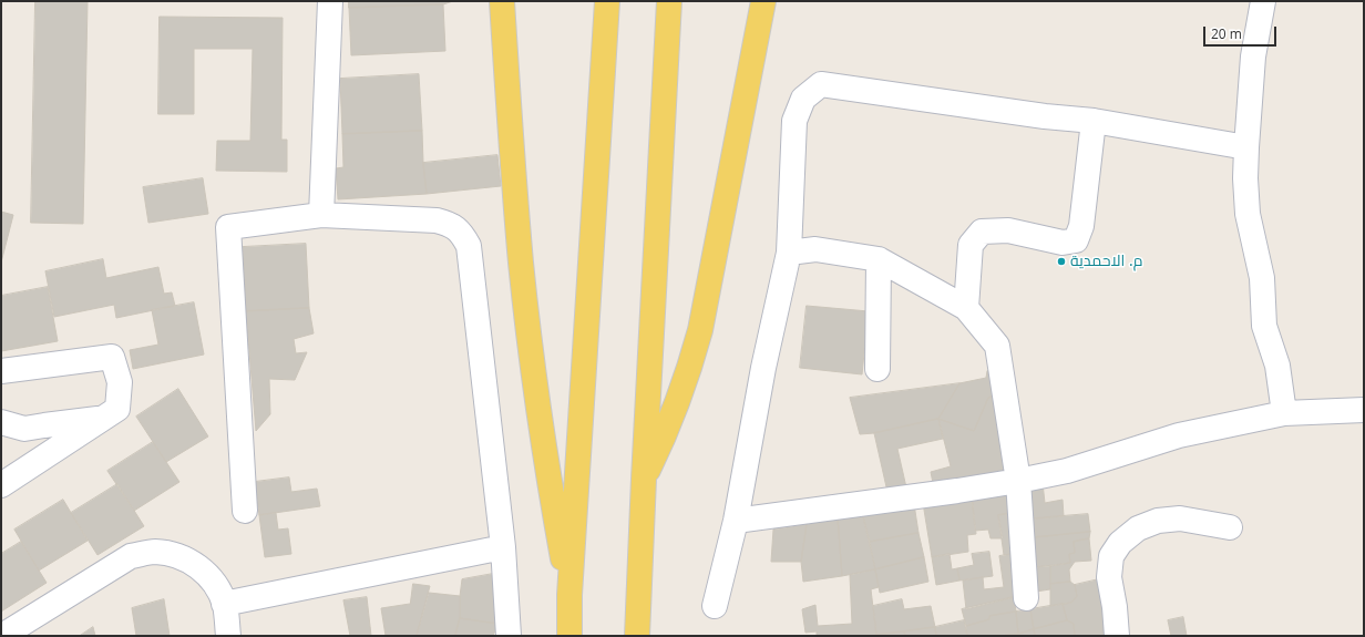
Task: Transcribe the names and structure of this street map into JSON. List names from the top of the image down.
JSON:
{
  "places": ["م. الاحمدية"],
  "scale_bar": "20 m"
}
